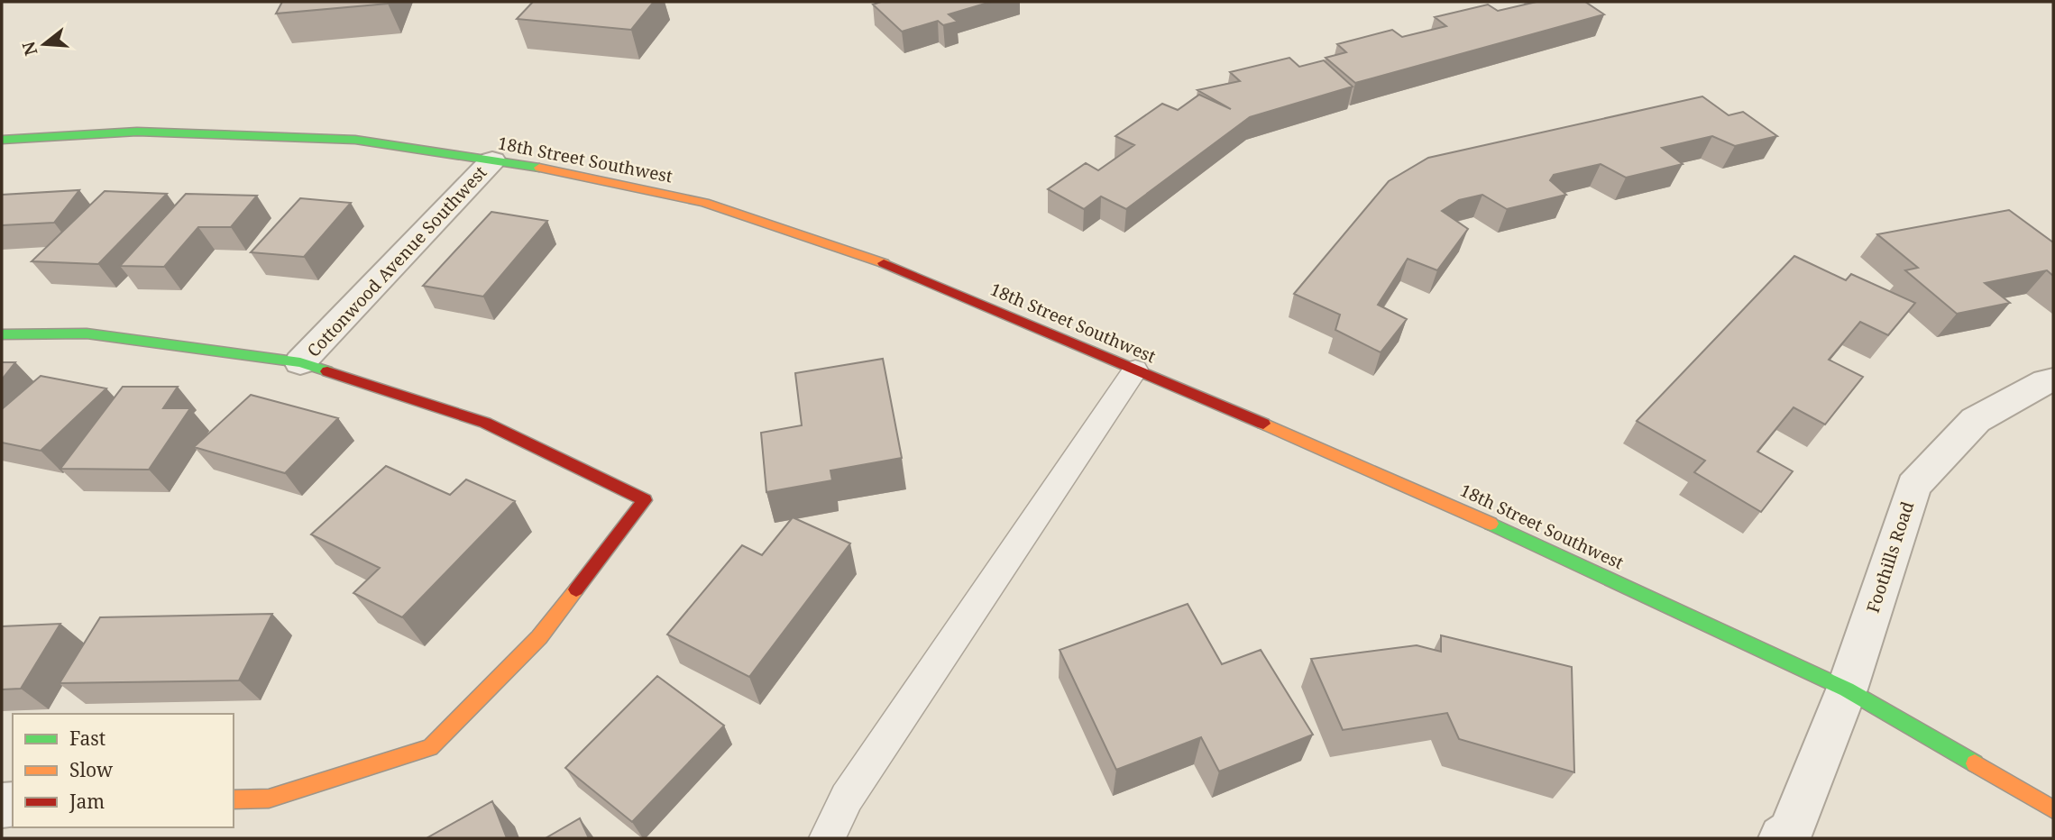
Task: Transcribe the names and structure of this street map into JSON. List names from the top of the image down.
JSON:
{
  "streets": {
    "street": ["18th Street Southwest", "Cottonwood Avenue Southwest", "Foothills Road"]
  },
  "crossings": [
    ["18th Street Southwest", "Cottonwood Avenue Southwest"],
    ["18th Street Southwest", "Foothills Road"]
  ],
  "legend": ["Fast", "Slow", "Jam"],
  "north": "left"
}
